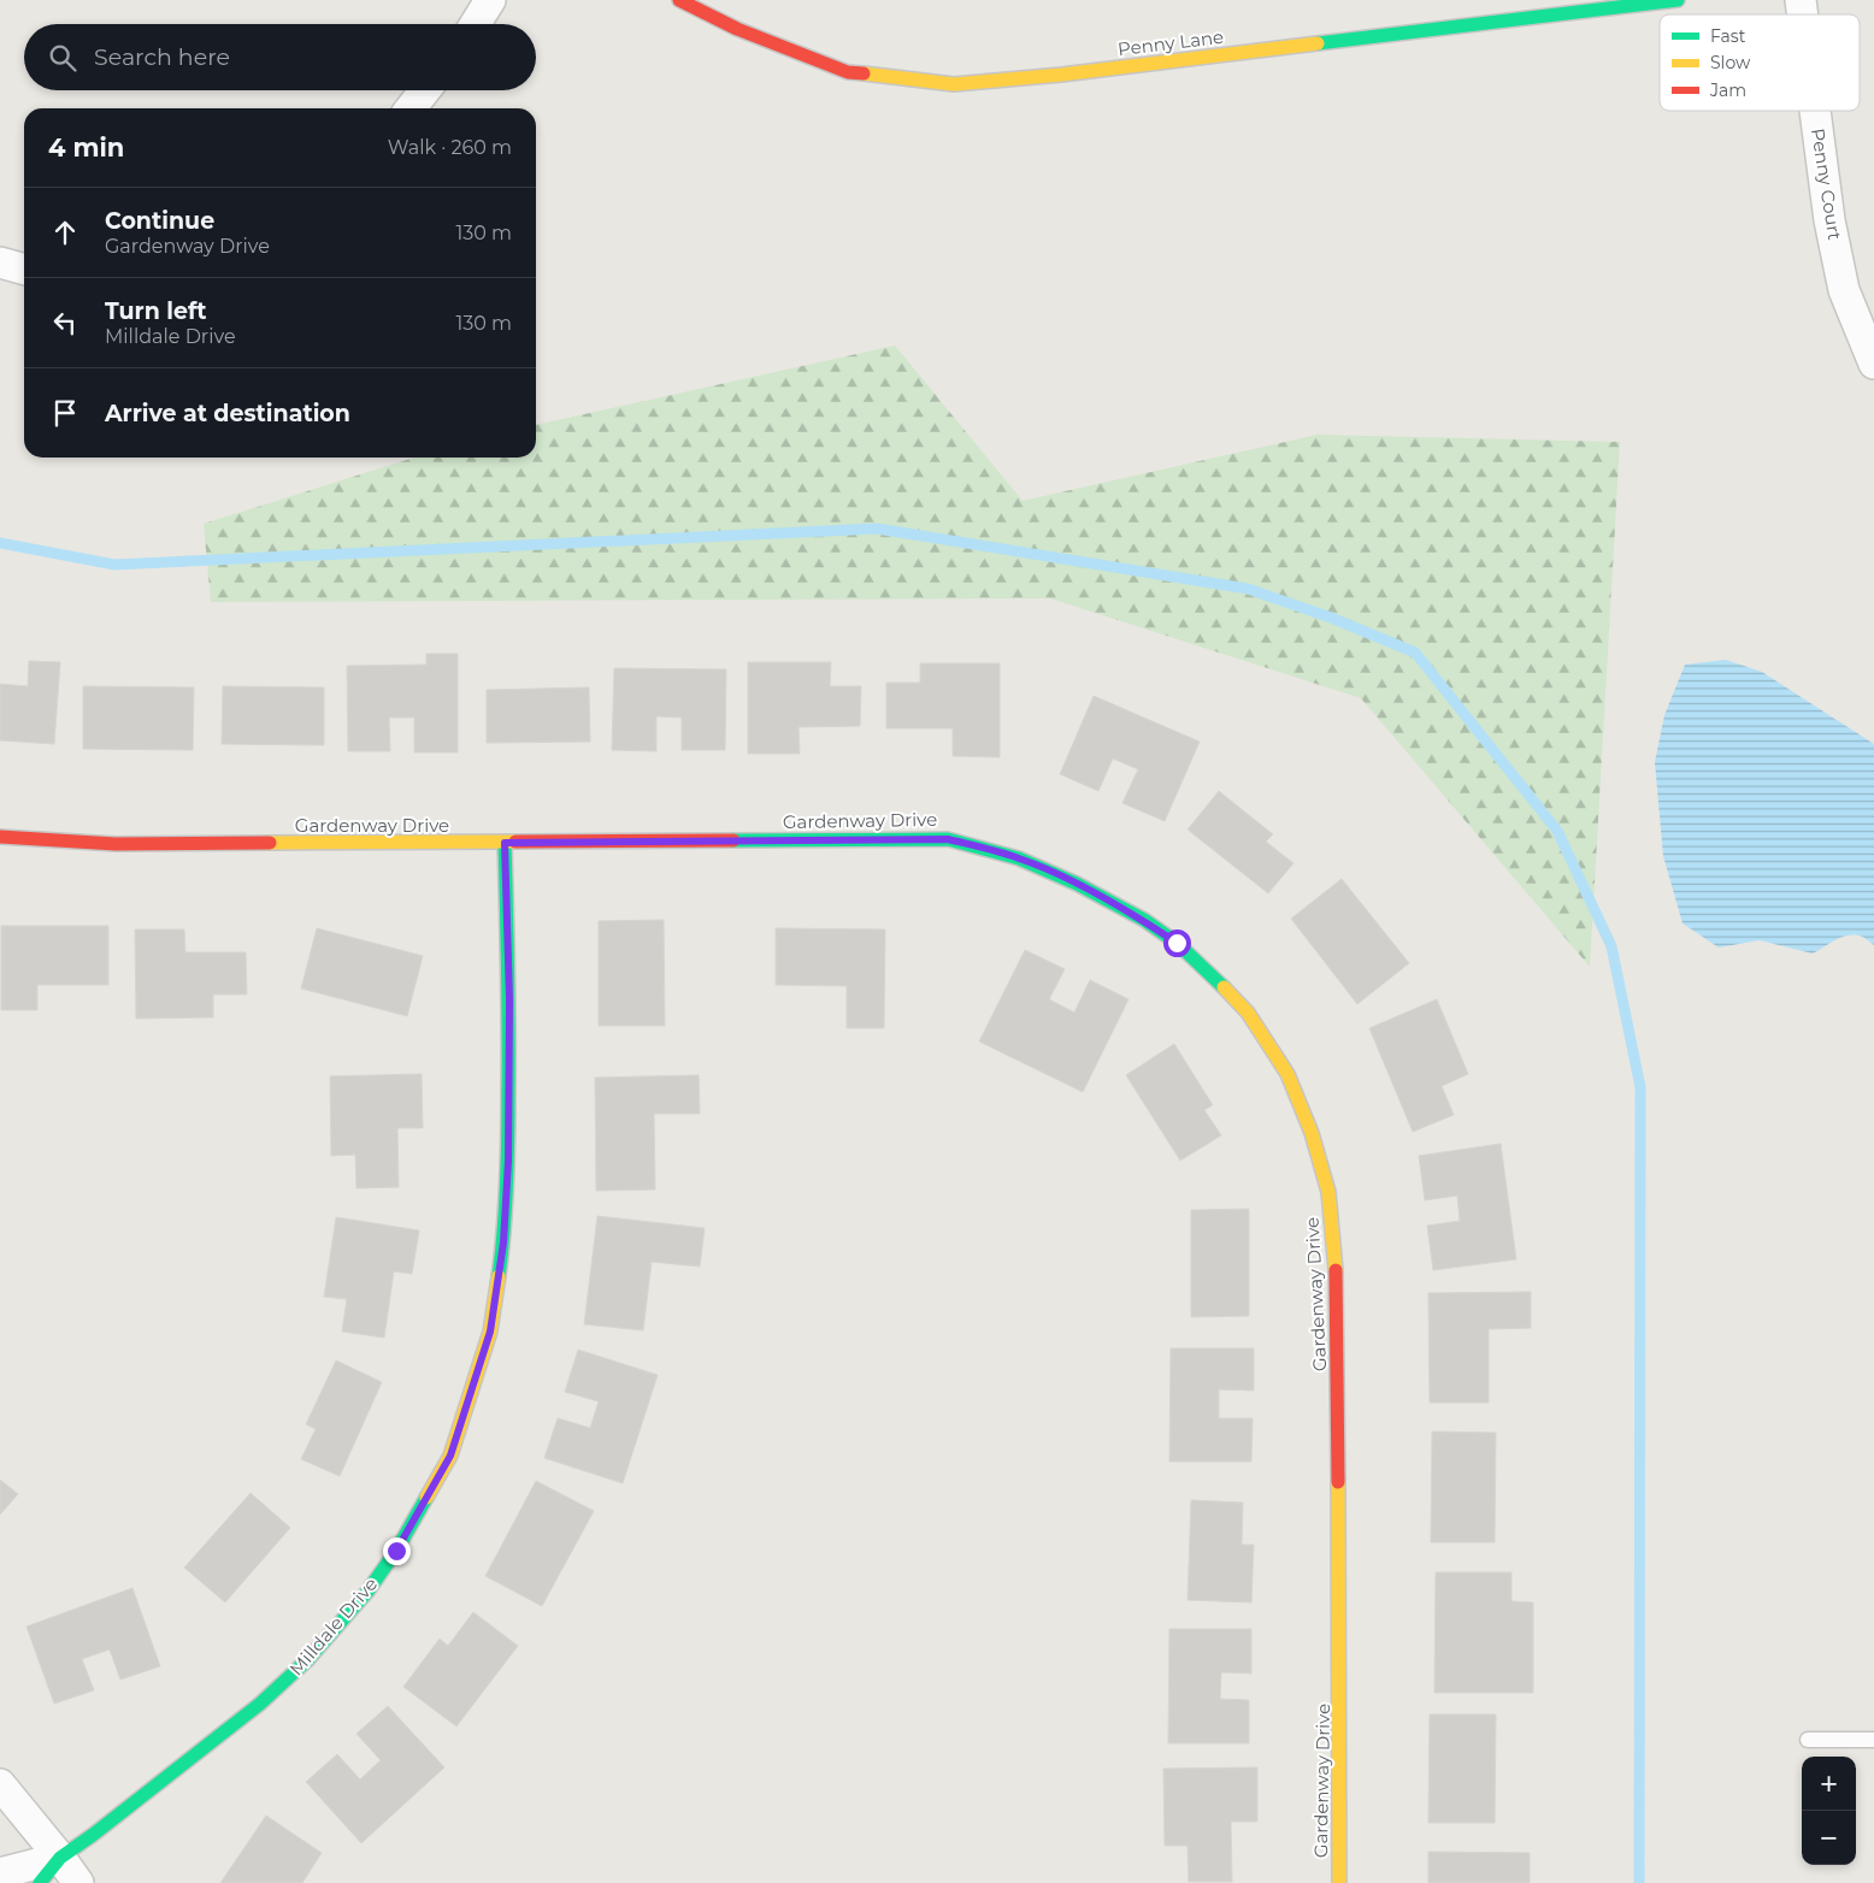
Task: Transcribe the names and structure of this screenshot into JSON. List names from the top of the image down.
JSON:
{
  "streets": {
    "street": [
      "Penny Lane",
      "Penny Court",
      "Gardenway Drive",
      "Milldale Drive"
    ]
  },
  "crossings": [
    ["Gardenway Drive", "Milldale Drive"]
  ],
  "legend": ["Fast", "Slow", "Jam"],
  "page": {
    "search": "Search here",
    "heading": ["4 min", "Walk · 260 m"],
    "list": [
      ["Continue", "Gardenway Drive", "130 m"],
      ["Turn left", "Milldale Drive", "130 m"],
      "Arrive at destination"
    ],
    "map_buttons": ["+", "−"]
  }
}
